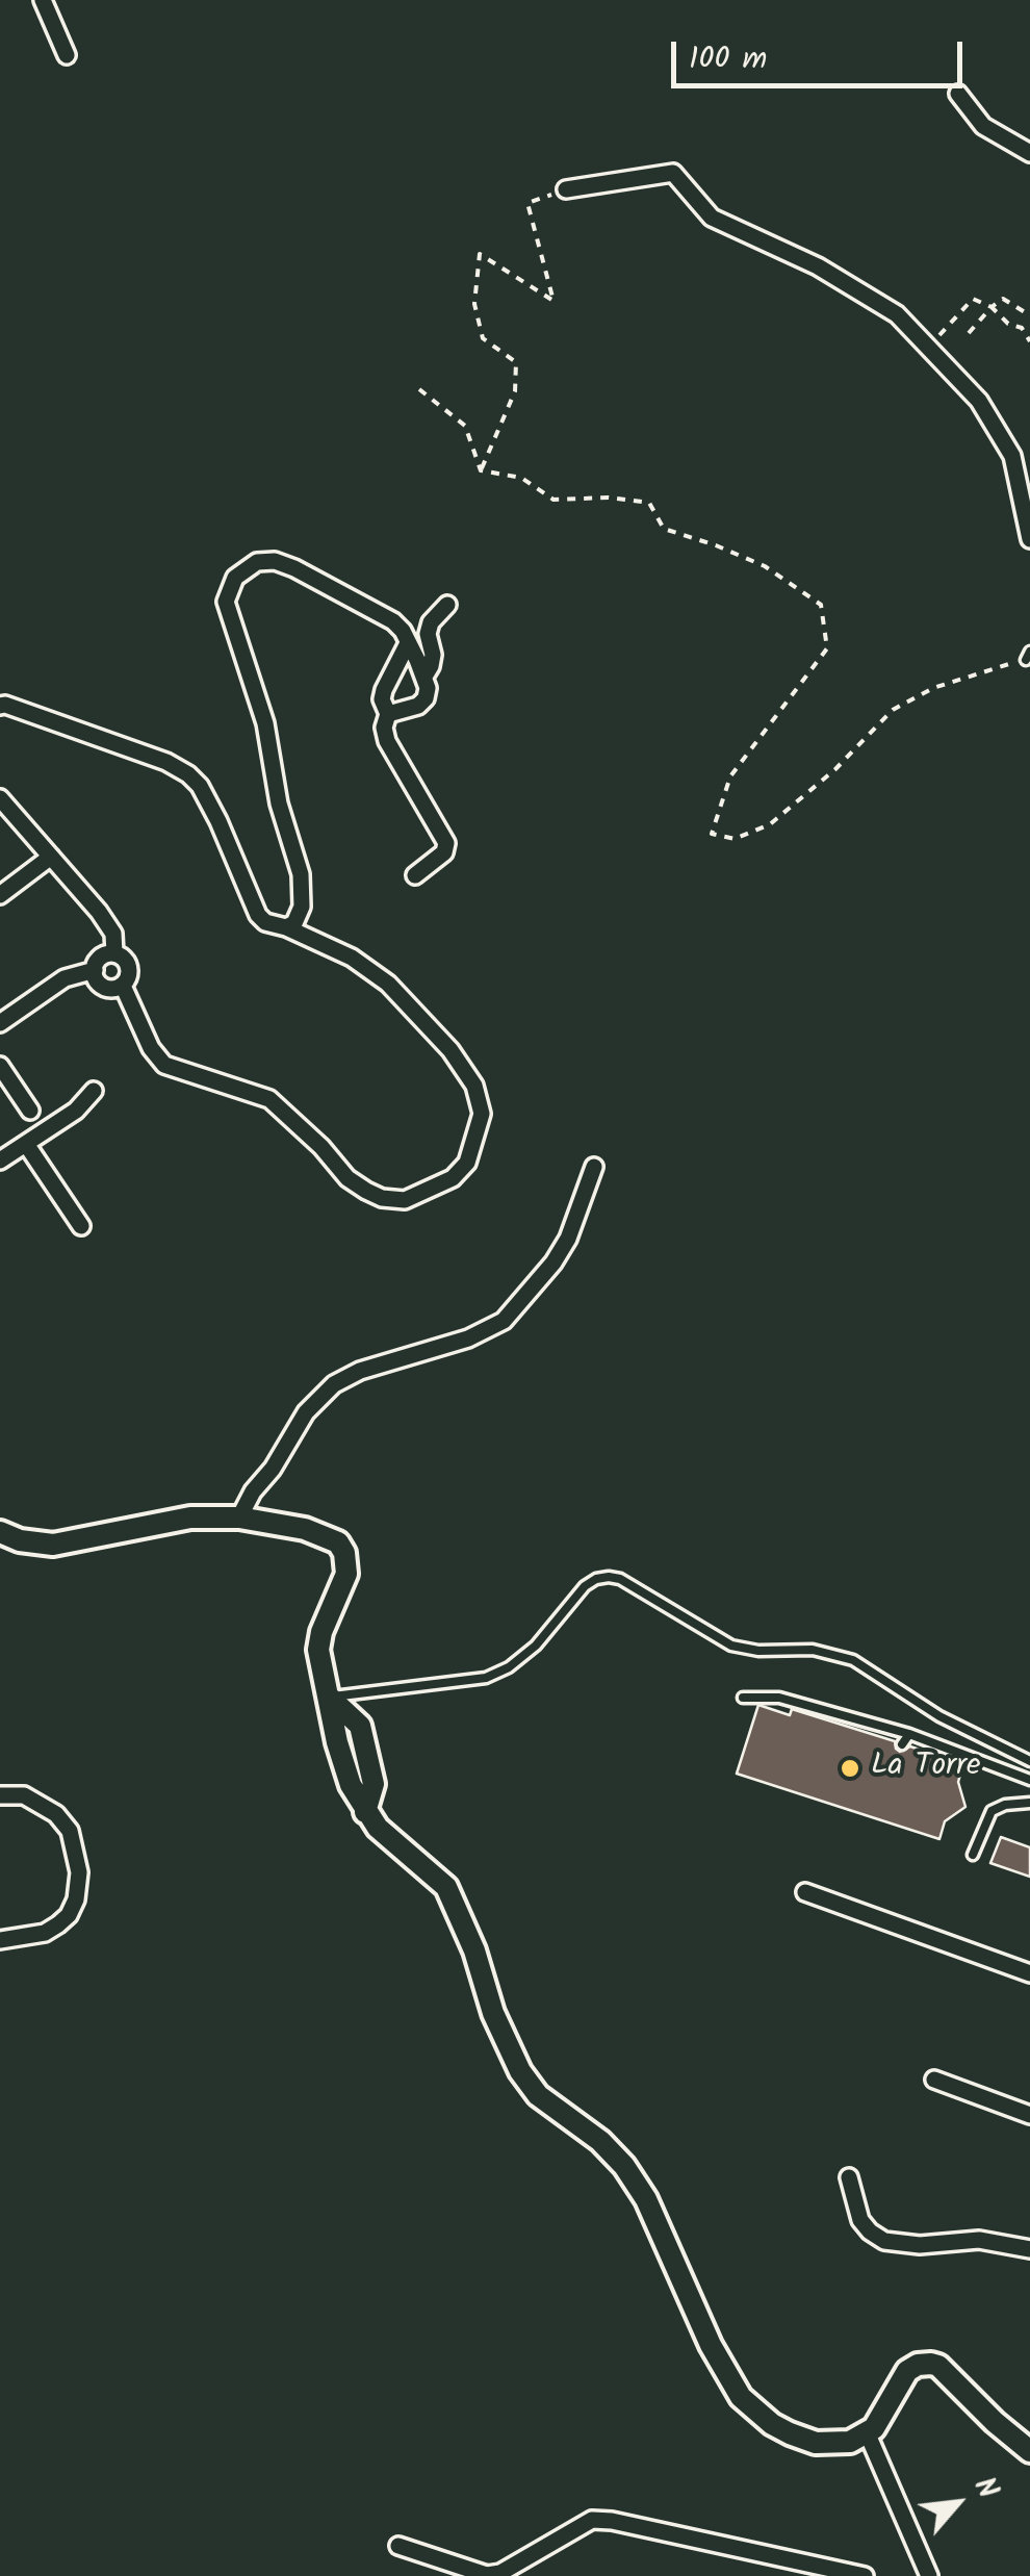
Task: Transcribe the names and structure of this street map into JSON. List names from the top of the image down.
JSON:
{
  "places": ["La Torre"],
  "scale_bar": "100 m",
  "north": "top right"
}
